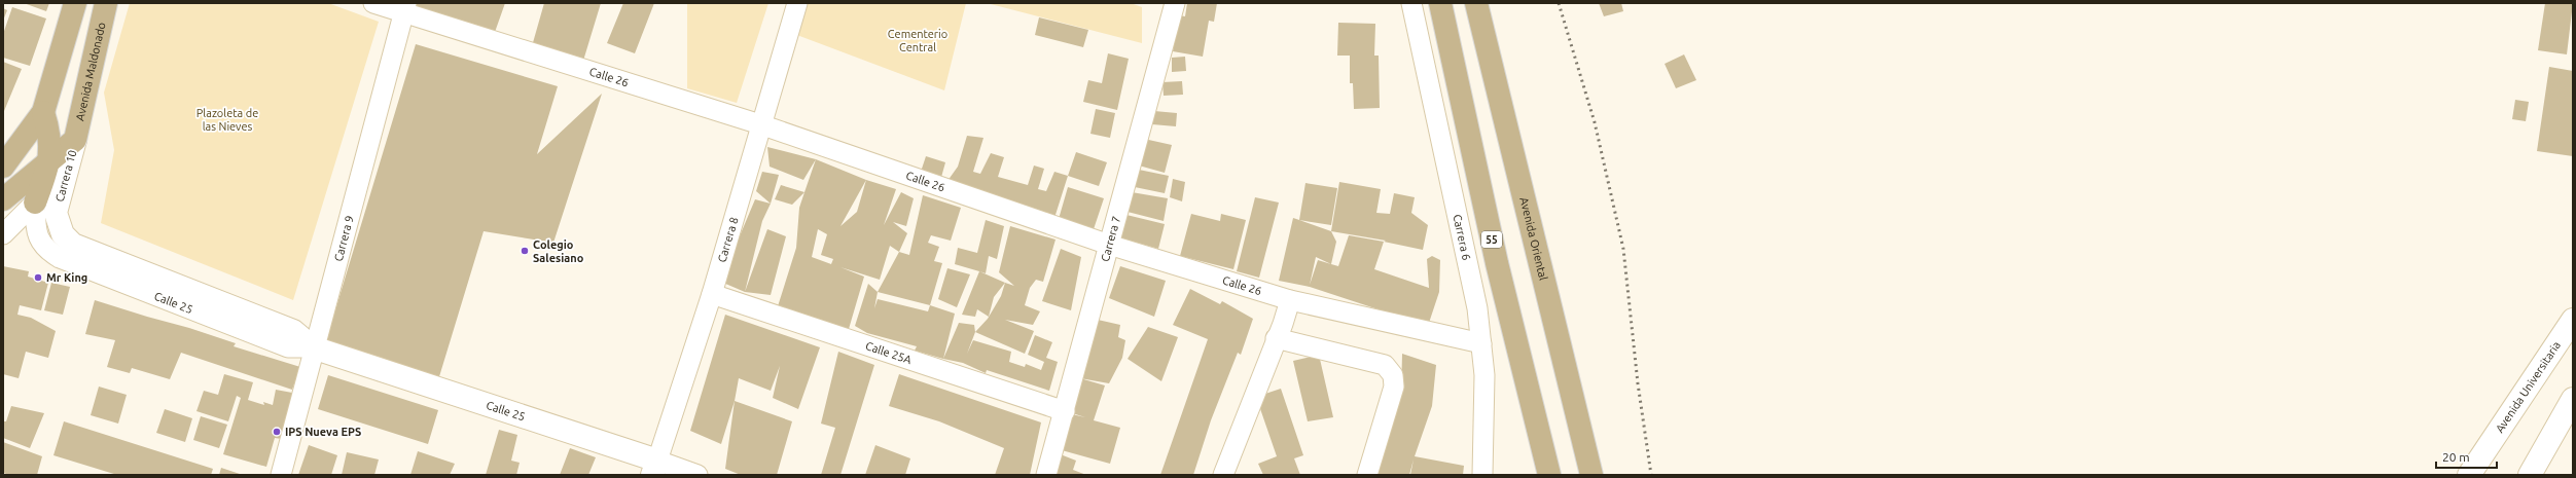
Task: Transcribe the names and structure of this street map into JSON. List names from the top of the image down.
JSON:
{
  "streets": {
    "main road": [
      "Avenida Maldonado",
      "Carrera 10",
      "Avenida Oriental",
      "55",
      "Calle 25",
      "Avenida Universitaria"
    ],
    "street": [
      "Calle 26",
      "Carrera 6",
      "Carrera 9",
      "Carrera 8",
      "Carrera 7",
      "Calle 25A"
    ]
  },
  "crossings": [
    ["Avenida Maldonado", "Carrera 10"],
    ["Calle 26", "Carrera 6"],
    ["Calle 26", "Carrera 9"],
    ["Calle 26", "Carrera 8"],
    ["Calle 26", "Carrera 7"],
    ["Carrera 10", "Calle 25"],
    ["Carrera 9", "Calle 25"],
    ["Carrera 8", "Calle 25"],
    ["Carrera 8", "Calle 25A"],
    ["Carrera 7", "Calle 25A"]
  ],
  "parks": ["Cementerio Central", "Plazoleta de las Nieves"],
  "places": ["Colegio Salesiano", "Mr King", "IPS Nueva EPS"],
  "scale_bar": "20 m"
}
